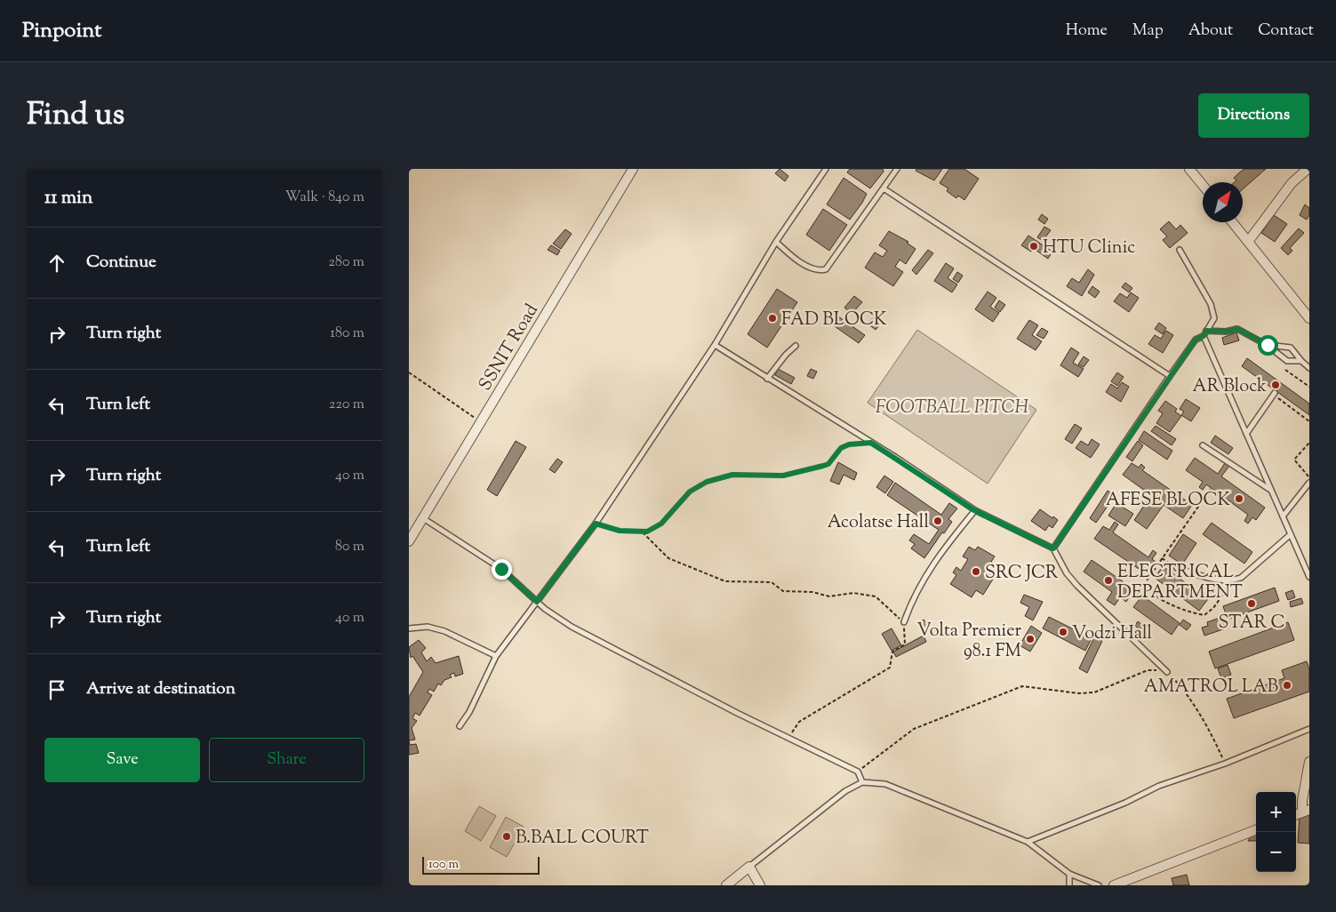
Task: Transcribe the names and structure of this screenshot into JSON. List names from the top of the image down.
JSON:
{
  "streets": {
    "street": ["SSNIT Road"]
  },
  "parks": ["FOOTBALL PITCH"],
  "places": [
    "HTU Clinic",
    "FAD BLOCK",
    "AR Block",
    "AFESE BLOCK",
    "Acolatse Hall",
    "SRC JCR",
    "ELECTRICAL DEPARTMENT",
    "STAR C",
    "Vodzi Hall",
    "Volta Premier 98.1 FM",
    "AMATROL LAB",
    "B.BALL COURT"
  ],
  "scale_bar": "100 m",
  "north": "top right",
  "page": {
    "header": "Pinpoint",
    "nav": [
      "Home",
      "Map",
      "About",
      "Contact"
    ],
    "title": "Find us",
    "buttons": [
      "Directions",
      ["Save", "Share"]
    ],
    "heading": ["11 min", "Walk · 840 m"],
    "list": [
      ["Continue", "280 m"],
      ["Turn right", "180 m"],
      ["Turn left", "220 m"],
      ["Turn right", "40 m"],
      ["Turn left", "80 m"],
      ["Turn right", "40 m"],
      "Arrive at destination"
    ],
    "map_buttons": ["+", "−"],
    "scale": "100 m"
  }
}
